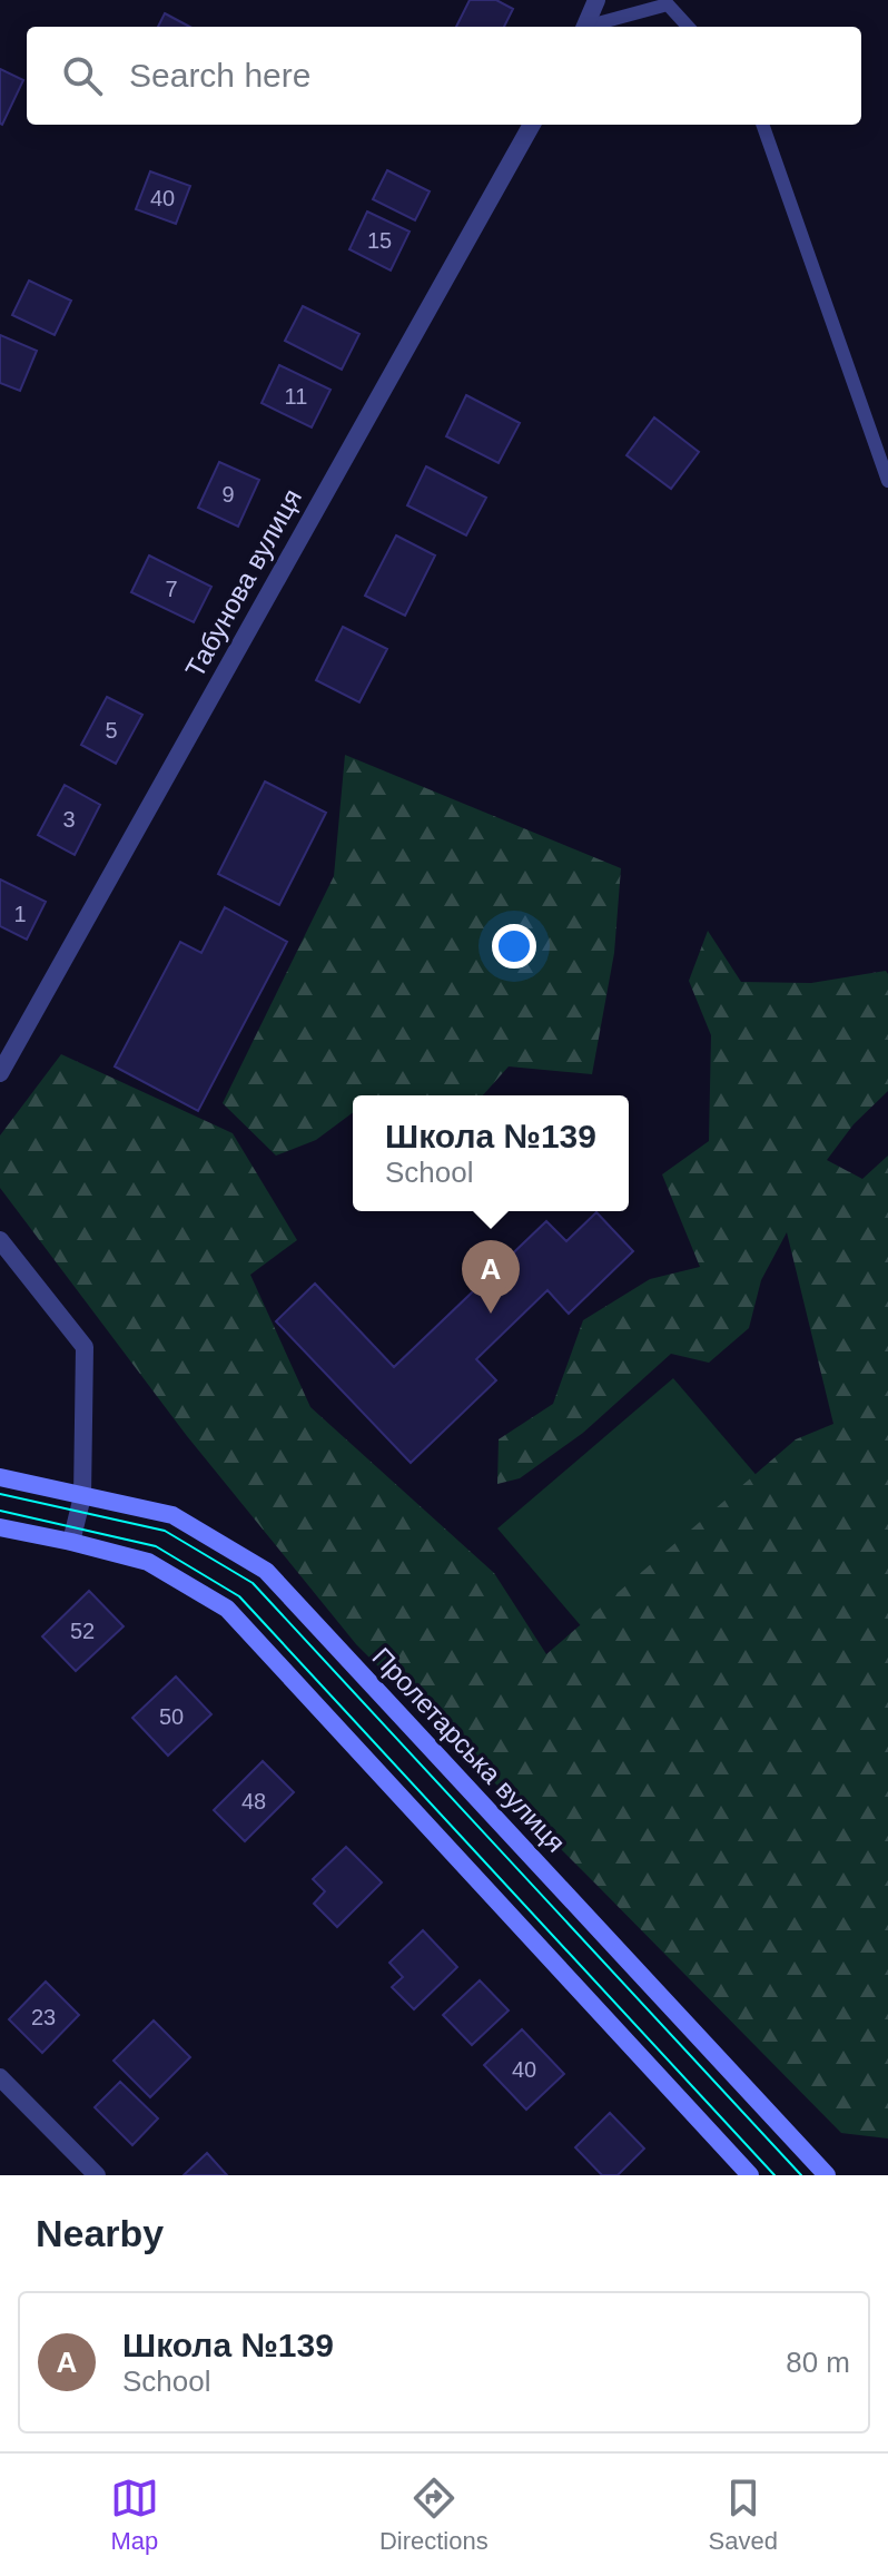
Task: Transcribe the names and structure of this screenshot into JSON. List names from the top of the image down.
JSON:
{
  "streets": {
    "main road": ["Пролетарська вулиця"],
    "street": ["Табунова вулиця"]
  },
  "house_numbers": [
    "40",
    "15",
    "11",
    "9",
    "7",
    "5",
    "3",
    "1",
    "52",
    "50",
    "48",
    "23",
    "40"
  ],
  "page": {
    "search": "Search here",
    "popup": ["Школа №139", "School"],
    "pins": "A",
    "heading": "Nearby",
    "list": [
      {
        "mark": "A",
        "name": "Школа №139",
        "note": "School",
        "value": "80 m"
      }
    ],
    "nav": ["Map", "Directions", "Saved"]
  }
}
